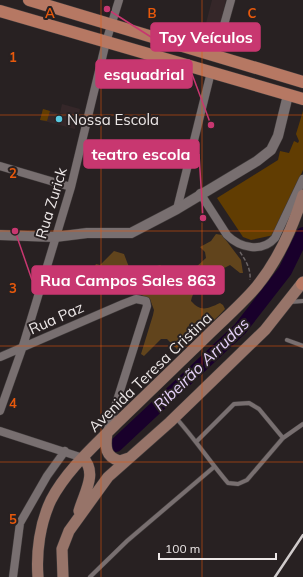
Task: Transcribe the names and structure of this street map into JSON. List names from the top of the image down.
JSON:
{
  "streets": {
    "main road": ["Avenida Teresa Cristina"],
    "street": ["Rua Zurick", "Rua Paz"]
  },
  "crossings": [
    ["Rua Zurick", "Rua Paz"],
    ["Rua Paz", "Avenida Teresa Cristina"]
  ],
  "water": ["Ribeirão Arrudas"],
  "places": [
    "Toy Veículos",
    "Nossa Escola",
    "esquadrial",
    "teatro escola",
    "Rua Campos Sales 863"
  ],
  "scale_bar": "100 m",
  "grid": {
    "columns": ["A", "B", "C"],
    "rows": [
      "1",
      "2",
      "3",
      "4",
      "5"
    ]
  }
}
